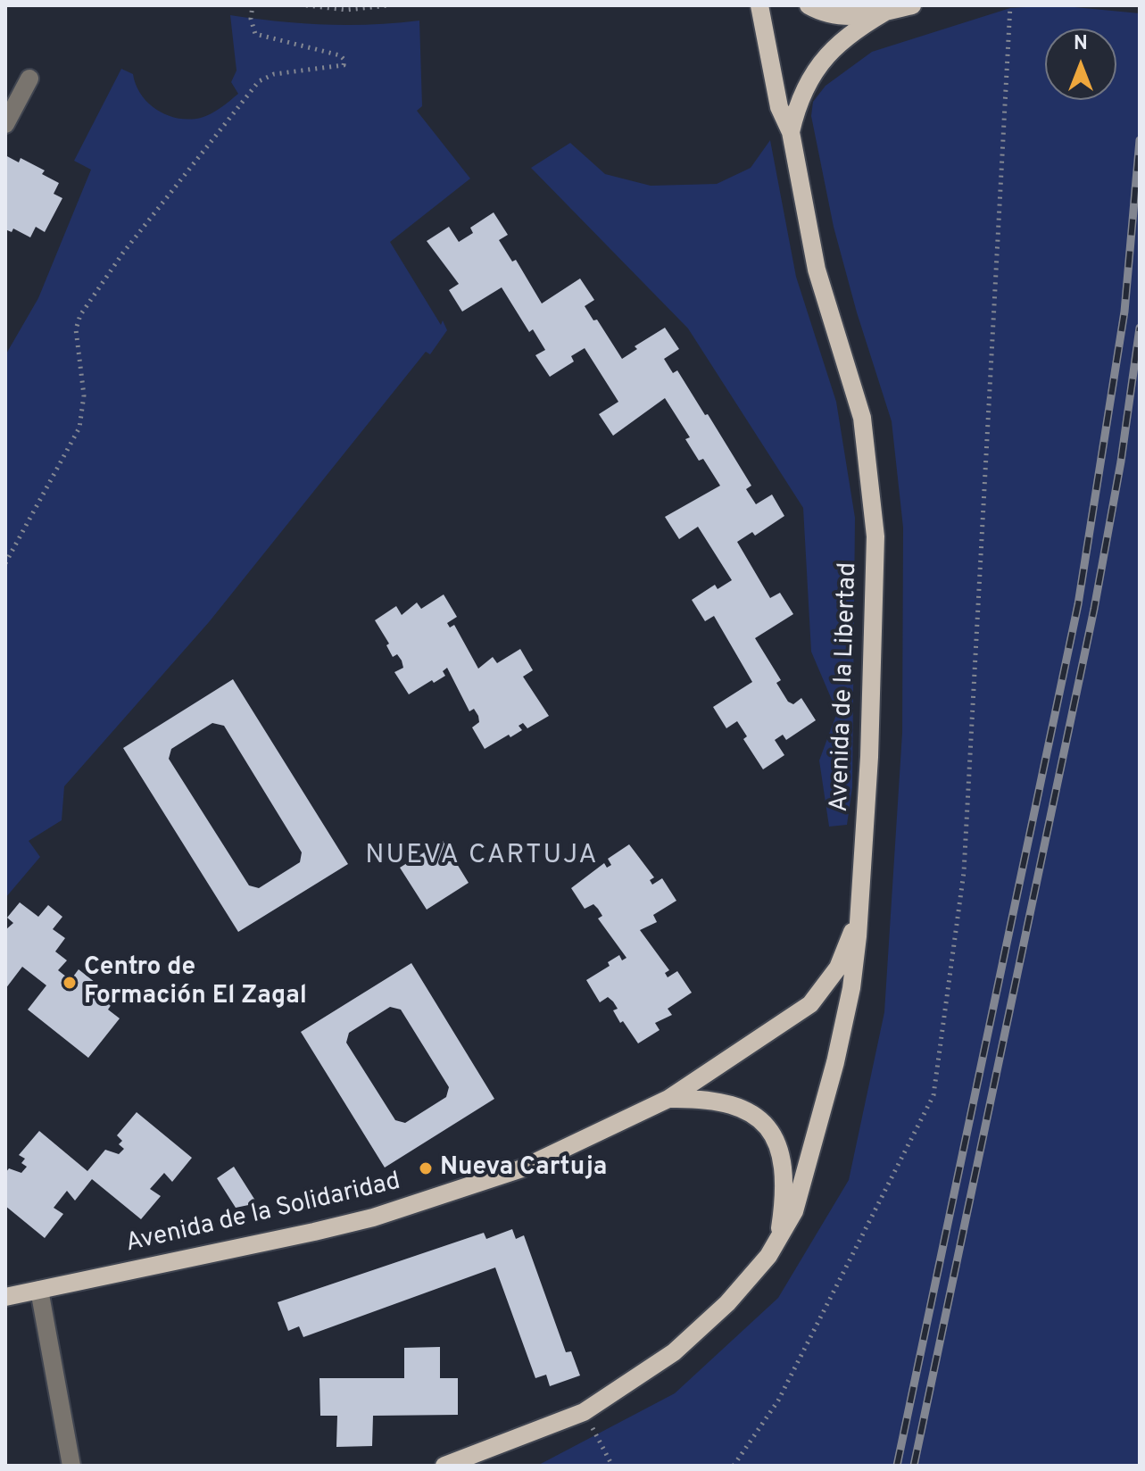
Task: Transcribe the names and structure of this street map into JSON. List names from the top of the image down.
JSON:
{
  "streets": {
    "main road": ["Avenida de la Libertad", "Avenida de la Solidaridad"]
  },
  "crossings": [
    ["Avenida de la Libertad", "Avenida de la Solidaridad"]
  ],
  "districts": ["NUEVA CARTUJA"],
  "places": ["Centro de Formación El Zagal", "Nueva Cartuja"],
  "north": "top"
}
